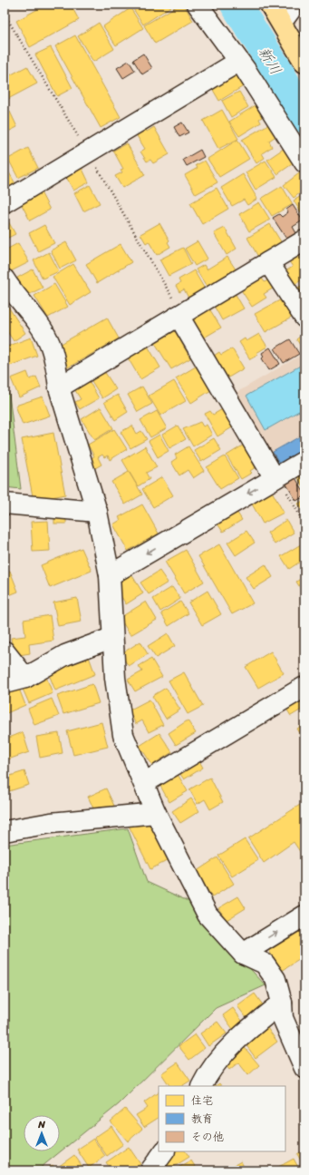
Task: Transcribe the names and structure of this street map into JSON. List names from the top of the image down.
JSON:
{
  "water": ["新川"],
  "legend": ["住宅", "教育", "その他"],
  "north": "top"
}
